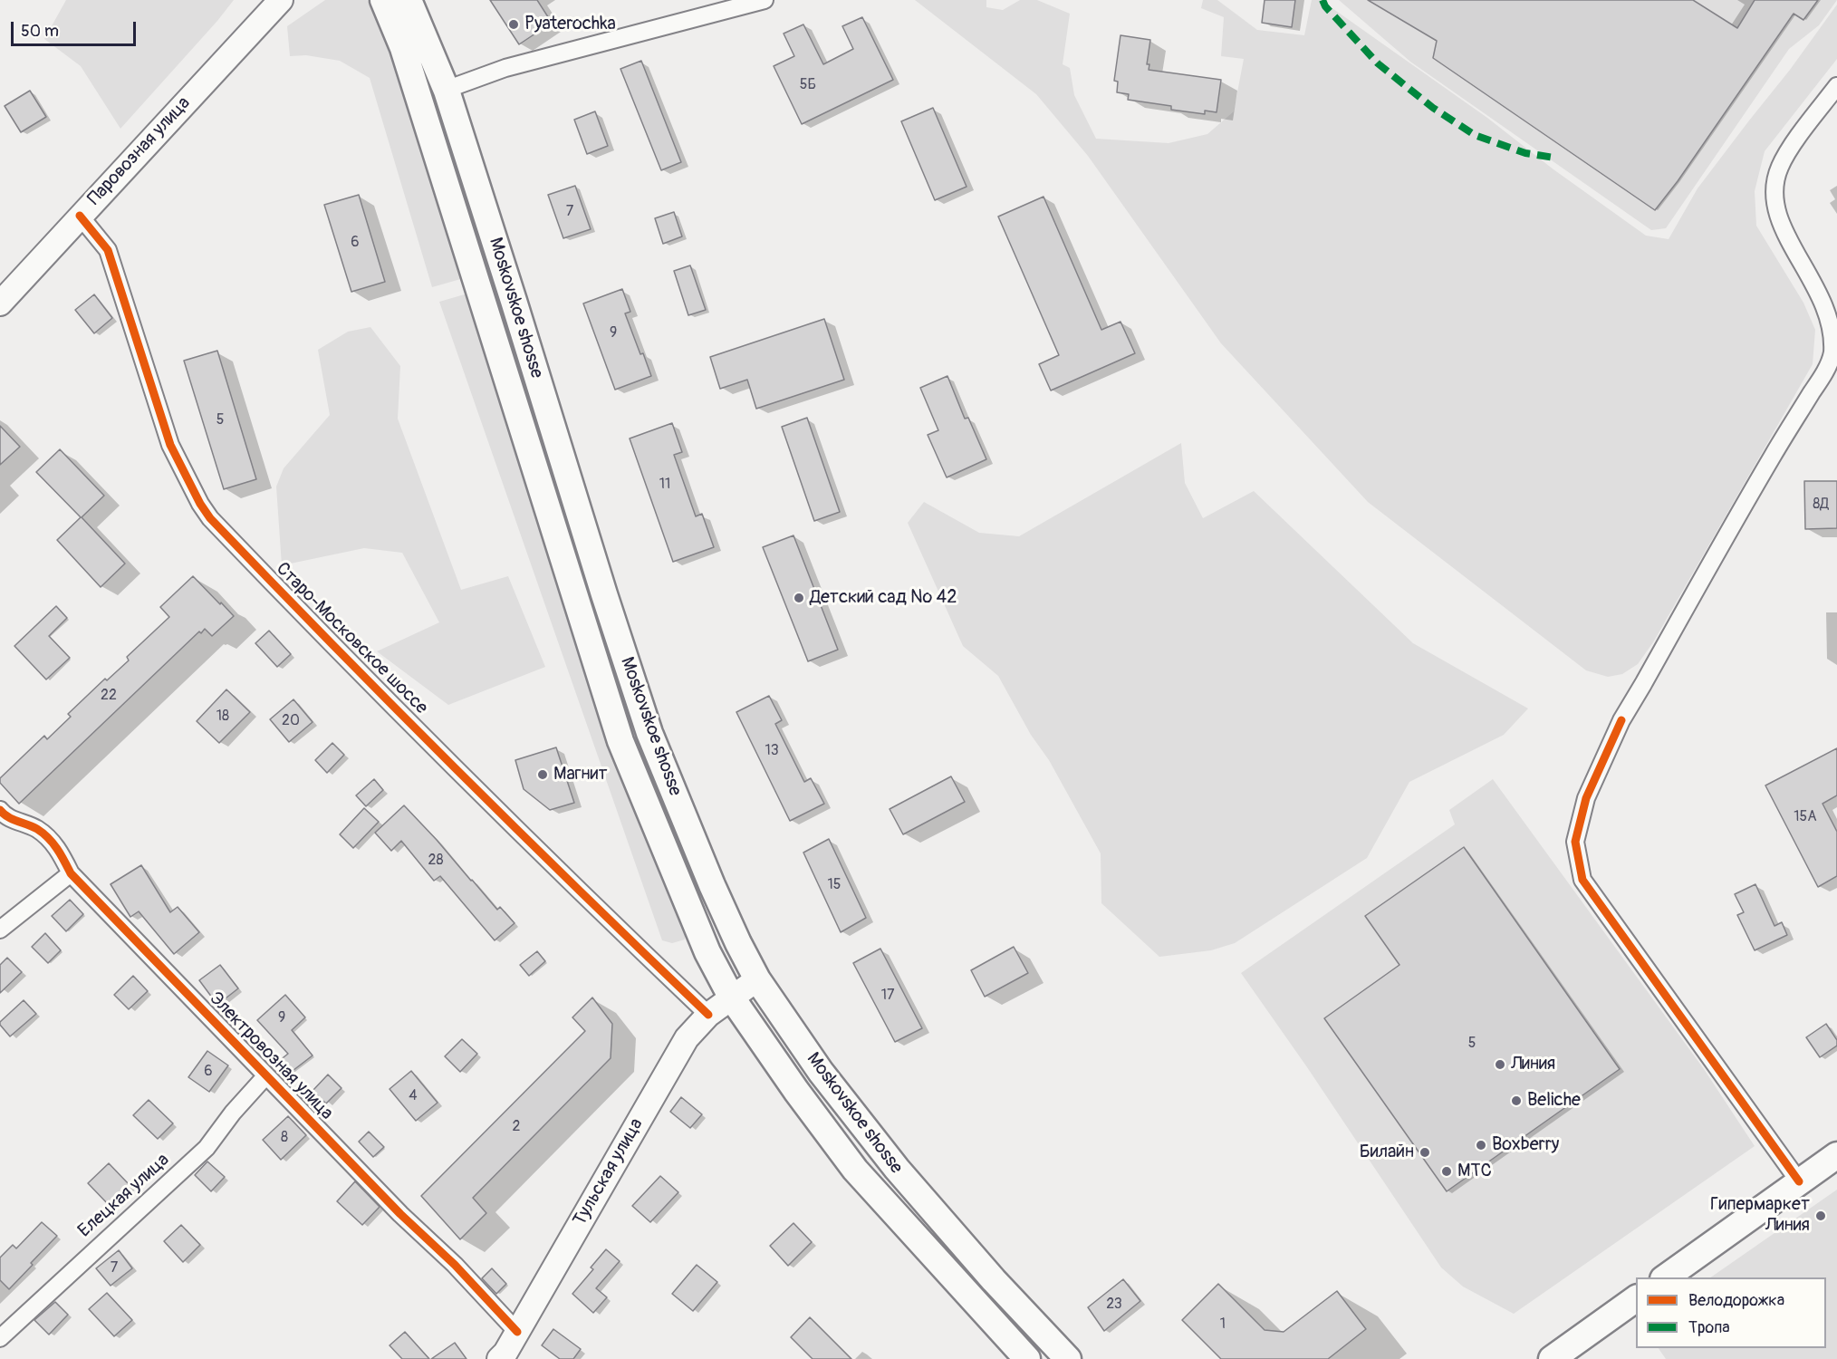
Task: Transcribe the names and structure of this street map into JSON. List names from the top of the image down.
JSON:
{
  "streets": {
    "main road": ["Паровозная улица", "Moskovskoe shosse", "Тульская улица"],
    "street": ["Старо-Московское шоссе", "Электровозная улица", "Елецкая улица"]
  },
  "crossings": [
    ["Паровозная улица", "Старо-Московское шоссе"],
    ["Moskovskoe shosse", "Тульская улица"],
    ["Старо-Московское шоссе", "Тульская улица"],
    ["Электровозная улица", "Тульская улица"],
    ["Электровозная улица", "Елецкая улица"]
  ],
  "places": [
    "Pyaterochka",
    "Детский сад № 42",
    "Магнит",
    "Линия",
    "Beliche",
    "Boxberry",
    "Билайн",
    "МТС",
    "Гипермаркет Линия"
  ],
  "house_numbers": [
    "5Б",
    "7",
    "6",
    "9",
    "5",
    "11",
    "8Д",
    "22",
    "18",
    "20",
    "13",
    "15А",
    "28",
    "15",
    "17",
    "9",
    "5",
    "6",
    "4",
    "2",
    "8",
    "7",
    "23",
    "1"
  ],
  "legend": ["Велодорожка", "Тропа"],
  "scale_bar": "50 m"
}
